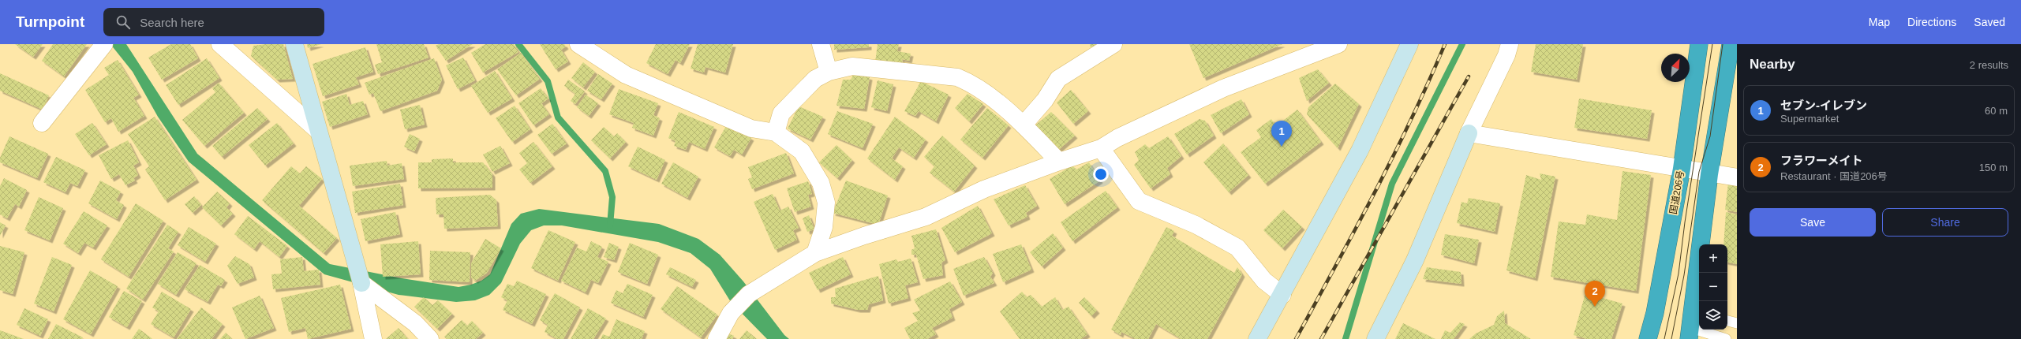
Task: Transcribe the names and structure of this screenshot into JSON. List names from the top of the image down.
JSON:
{
  "streets": {
    "highway": ["国道206号"]
  },
  "north": "top right",
  "page": {
    "header": "Turnpoint",
    "search": "Search here",
    "nav": ["Map", "Directions", "Saved"],
    "heading": ["Nearby", "2 results"],
    "list": [
      {
        "mark": "1",
        "name": "セブン-イレブン",
        "note": "Supermarket",
        "value": "60 m"
      },
      {
        "mark": "2",
        "name": "フラワーメイト",
        "note": "Restaurant · 国道206号",
        "value": "150 m"
      }
    ],
    "pins": ["1", "2"],
    "buttons": ["Save", "Share"],
    "map_buttons": ["+", "−"]
  }
}
